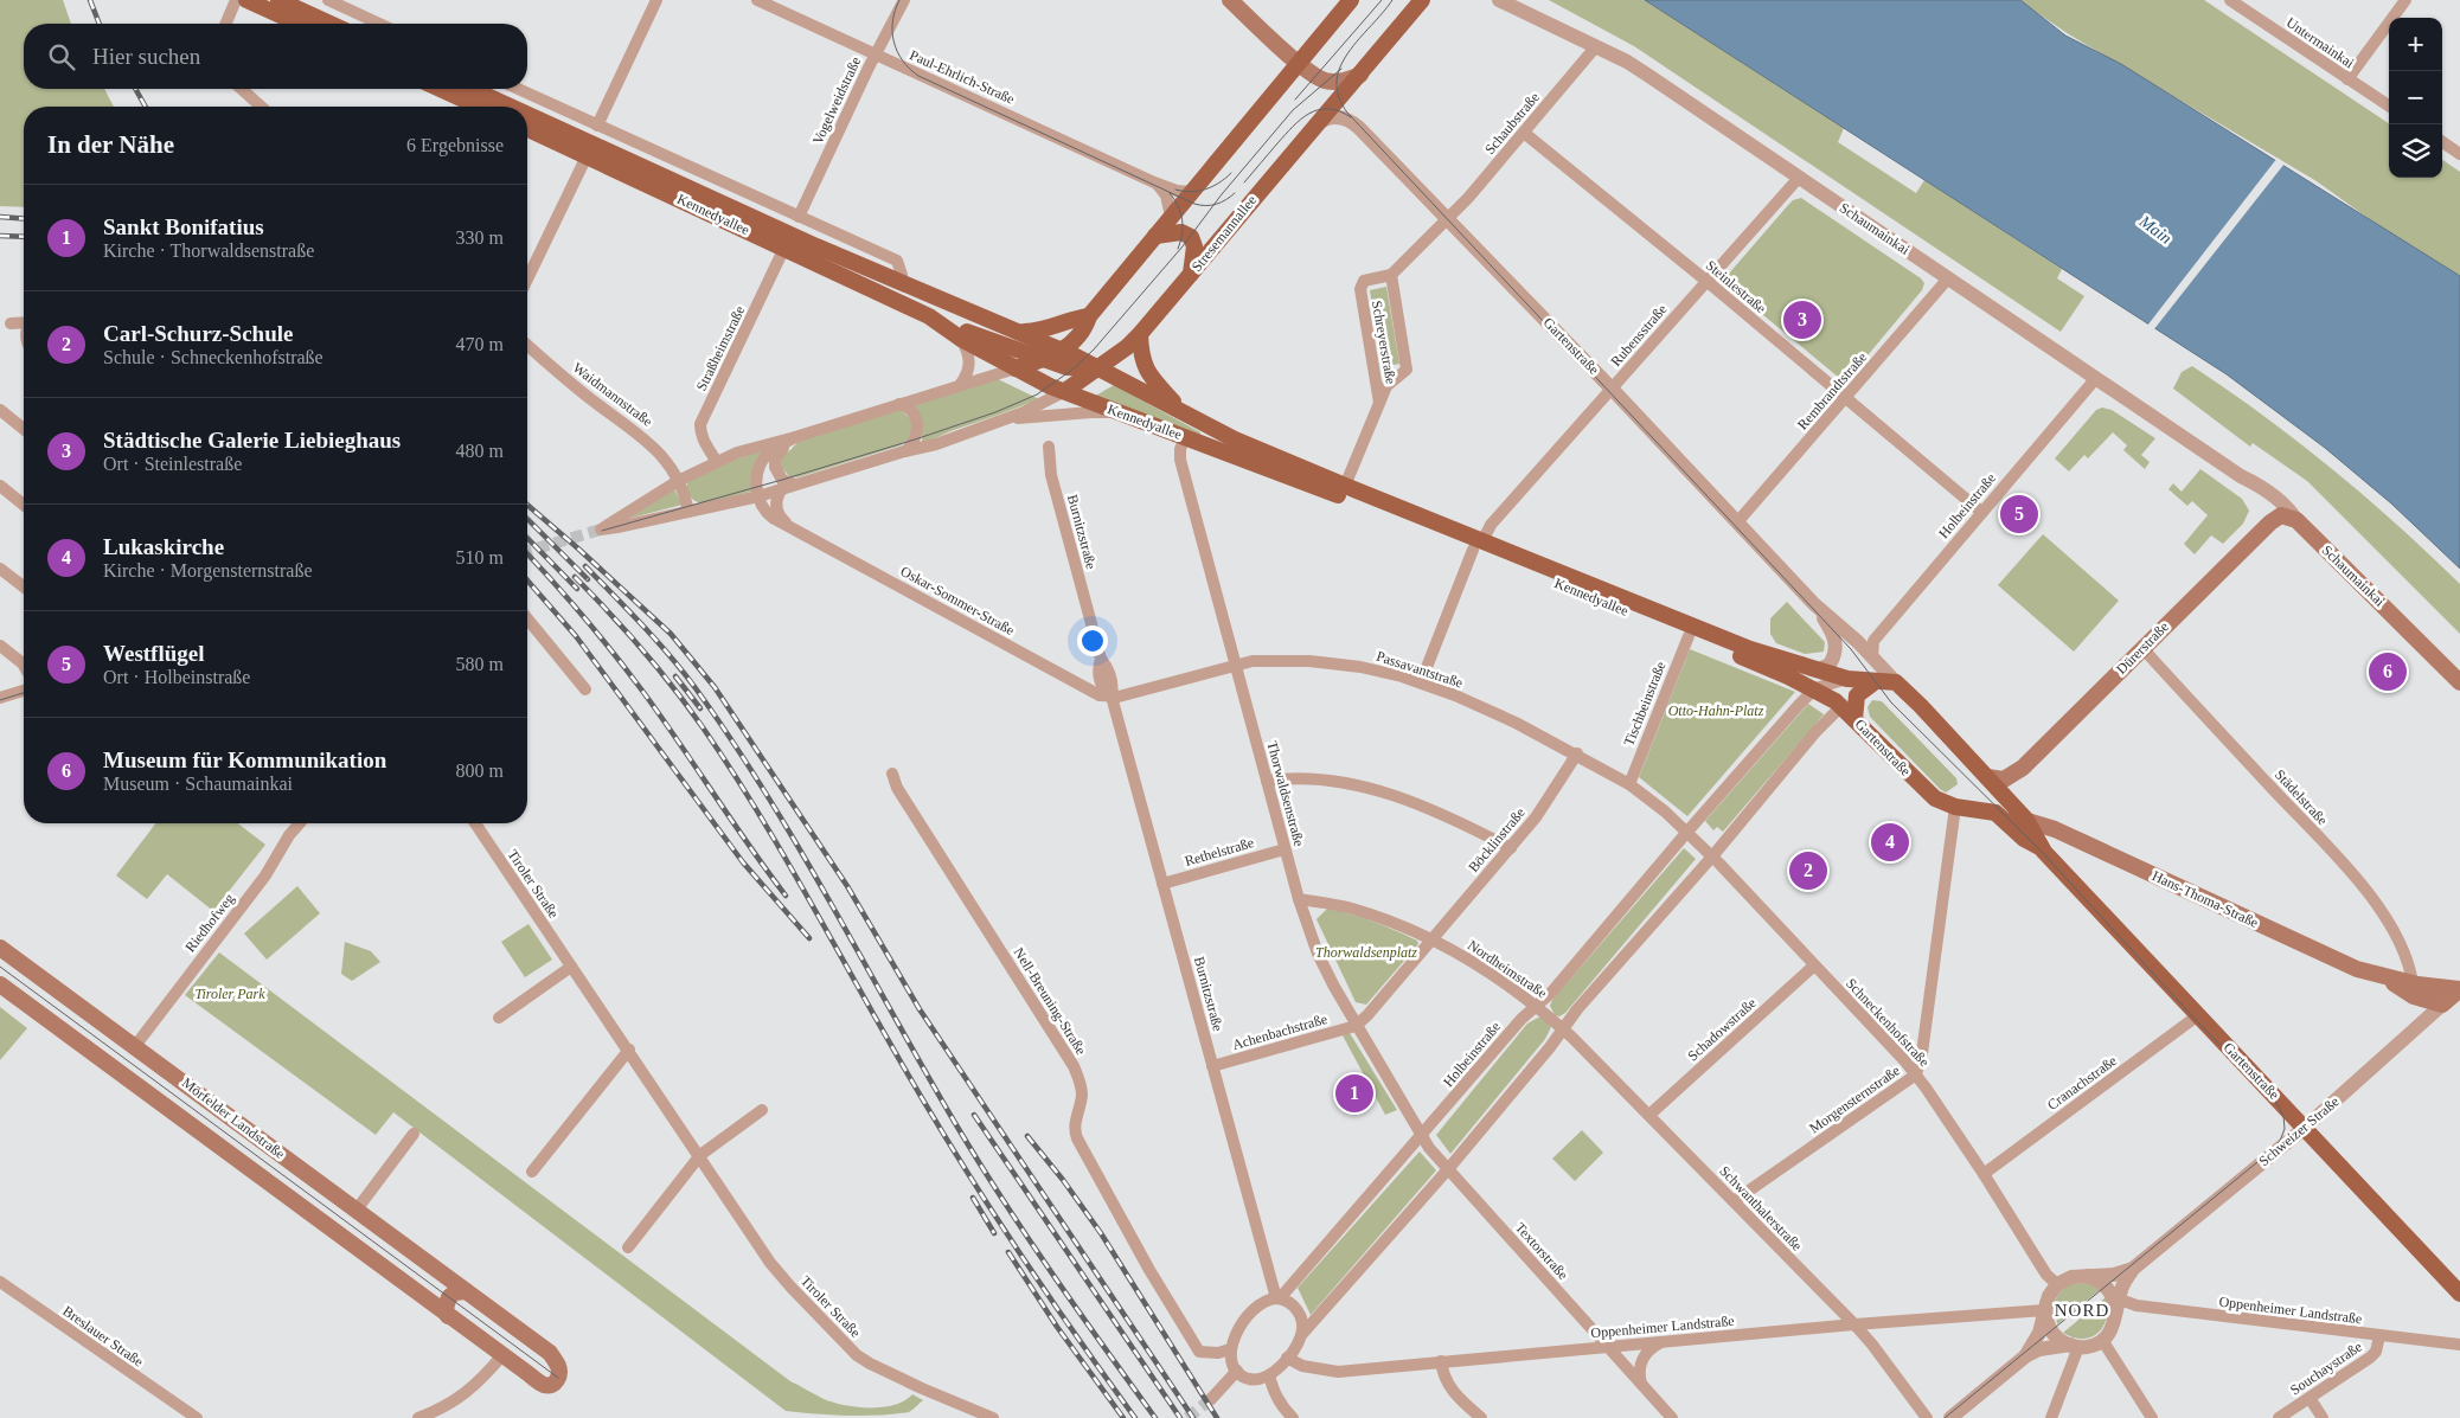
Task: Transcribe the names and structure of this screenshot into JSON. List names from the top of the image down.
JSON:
{
  "streets": {
    "main road": [
      "Kennedyallee",
      "Schaumainkai",
      "Stresemannallee",
      "Gartenstraße",
      "Dürerstraße",
      "Hans-Thoma-Straße",
      "Mörfelder Landstraße",
      "Schweizer Straße"
    ],
    "street": [
      "Untermainkai",
      "Paul-Ehrlich-Straße",
      "Vogelweidstraße",
      "Schaubstraße",
      "Steinlestraße",
      "Rubensstraße",
      "Schreyerstraße",
      "Straßheimstraße",
      "Rembrandtstraße",
      "Waidmannstraße",
      "Holbeinstraße",
      "Burnitzstraße",
      "Oskar-Sommer-Straße",
      "Passavantstraße",
      "Tischbeinstraße",
      "Thorwaldsenstraße",
      "Städelstraße",
      "Böcklinstraße",
      "Rethelstraße",
      "Tiroler Straße",
      "Riedhofweg",
      "Nordheimstraße",
      "Nell-Breuning-Straße",
      "Schneckenhofstraße",
      "Schadowstraße",
      "Achenbachstraße",
      "Cranachstraße",
      "Morgensternstraße",
      "Schwanthalerstraße",
      "Textorstraße",
      "Oppenheimer Landstraße",
      "Breslauer Straße",
      "Souchaystraße"
    ]
  },
  "crossings": [
    ["Paul-Ehrlich-Straße", "Vogelweidstraße"],
    ["Paul-Ehrlich-Straße", "Stresemannallee"],
    ["Schaubstraße", "Schaumainkai"],
    ["Schaubstraße", "Steinlestraße"],
    ["Schaubstraße", "Schreyerstraße"],
    ["Schaubstraße", "Gartenstraße"],
    ["Kennedyallee", "Stresemannallee"],
    ["Kennedyallee", "Rubensstraße"],
    ["Kennedyallee", "Schreyerstraße"],
    ["Kennedyallee", "Gartenstraße"],
    ["Kennedyallee", "Straßheimstraße"],
    ["Kennedyallee", "Tischbeinstraße"],
    ["Kennedyallee", "Thorwaldsenstraße"],
    ["Schaumainkai", "Rubensstraße"],
    ["Schaumainkai", "Rembrandtstraße"],
    ["Schaumainkai", "Holbeinstraße"],
    ["Schaumainkai", "Dürerstraße"],
    ["Stresemannallee", "Gartenstraße"],
    ["Stresemannallee", "Straßheimstraße"],
    ["Stresemannallee", "Waidmannstraße"],
    ["Stresemannallee", "Oskar-Sommer-Straße"],
    ["Steinlestraße", "Rubensstraße"],
    ["Steinlestraße", "Rembrandtstraße"],
    ["Steinlestraße", "Holbeinstraße"],
    ["Rubensstraße", "Gartenstraße"],
    ["Rubensstraße", "Passavantstraße"],
    ["Schreyerstraße", "Gartenstraße"],
    ["Gartenstraße", "Rembrandtstraße"],
    ["Gartenstraße", "Holbeinstraße"],
    ["Gartenstraße", "Dürerstraße"],
    ["Gartenstraße", "Hans-Thoma-Straße"],
    ["Gartenstraße", "Cranachstraße"],
    ["Gartenstraße", "Morgensternstraße"],
    ["Gartenstraße", "Schweizer Straße"],
    ["Holbeinstraße", "Burnitzstraße"],
    ["Holbeinstraße", "Passavantstraße"],
    ["Holbeinstraße", "Thorwaldsenstraße"],
    ["Holbeinstraße", "Nordheimstraße"],
    ["Holbeinstraße", "Nell-Breuning-Straße"],
    ["Holbeinstraße", "Textorstraße"],
    ["Holbeinstraße", "Oppenheimer Landstraße"],
    ["Burnitzstraße", "Oskar-Sommer-Straße"],
    ["Burnitzstraße", "Passavantstraße"],
    ["Burnitzstraße", "Rethelstraße"],
    ["Burnitzstraße", "Nell-Breuning-Straße"],
    ["Burnitzstraße", "Achenbachstraße"],
    ["Burnitzstraße", "Oppenheimer Landstraße"],
    ["Oskar-Sommer-Straße", "Passavantstraße"],
    ["Dürerstraße", "Städelstraße"],
    ["Passavantstraße", "Tischbeinstraße"],
    ["Passavantstraße", "Thorwaldsenstraße"],
    ["Passavantstraße", "Böcklinstraße"],
    ["Thorwaldsenstraße", "Rethelstraße"],
    ["Thorwaldsenstraße", "Achenbachstraße"],
    ["Thorwaldsenstraße", "Textorstraße"],
    ["Städelstraße", "Hans-Thoma-Straße"],
    ["Böcklinstraße", "Nordheimstraße"],
    ["Hans-Thoma-Straße", "Schweizer Straße"],
    ["Riedhofweg", "Mörfelder Landstraße"],
    ["Nordheimstraße", "Schwanthalerstraße"],
    ["Nell-Breuning-Straße", "Oppenheimer Landstraße"],
    ["Schneckenhofstraße", "Schadowstraße"],
    ["Schneckenhofstraße", "Cranachstraße"],
    ["Schneckenhofstraße", "Morgensternstraße"],
    ["Schneckenhofstraße", "Oppenheimer Landstraße"],
    ["Schadowstraße", "Schwanthalerstraße"],
    ["Morgensternstraße", "Schwanthalerstraße"],
    ["Schwanthalerstraße", "Oppenheimer Landstraße"],
    ["Textorstraße", "Oppenheimer Landstraße"],
    ["Oppenheimer Landstraße", "Souchaystraße"]
  ],
  "districts": ["NORD"],
  "water": ["Main"],
  "parks": ["Otto-Hahn-Platz", "Thorwaldsenplatz", "Tiroler Park"],
  "page": {
    "map_buttons": ["+", "−"],
    "search": "Hier suchen",
    "heading": ["In der Nähe", "6 Ergebnisse"],
    "list": [
      {
        "mark": "1",
        "name": "Sankt Bonifatius",
        "note": "Kirche · Thorwaldsenstraße",
        "value": "330 m"
      },
      {
        "mark": "2",
        "name": "Carl-Schurz-Schule",
        "note": "Schule · Schneckenhofstraße",
        "value": "470 m"
      },
      {
        "mark": "3",
        "name": "Städtische Galerie Liebieghaus",
        "note": "Ort · Steinlestraße",
        "value": "480 m"
      },
      {
        "mark": "4",
        "name": "Lukaskirche",
        "note": "Kirche · Morgensternstraße",
        "value": "510 m"
      },
      {
        "mark": "5",
        "name": "Westflügel",
        "note": "Ort · Holbeinstraße",
        "value": "580 m"
      },
      {
        "mark": "6",
        "name": "Museum für Kommunikation",
        "note": "Museum · Schaumainkai",
        "value": "800 m"
      }
    ],
    "pins": [
      "3",
      "5",
      "6",
      "4",
      "2",
      "1"
    ]
  }
}
